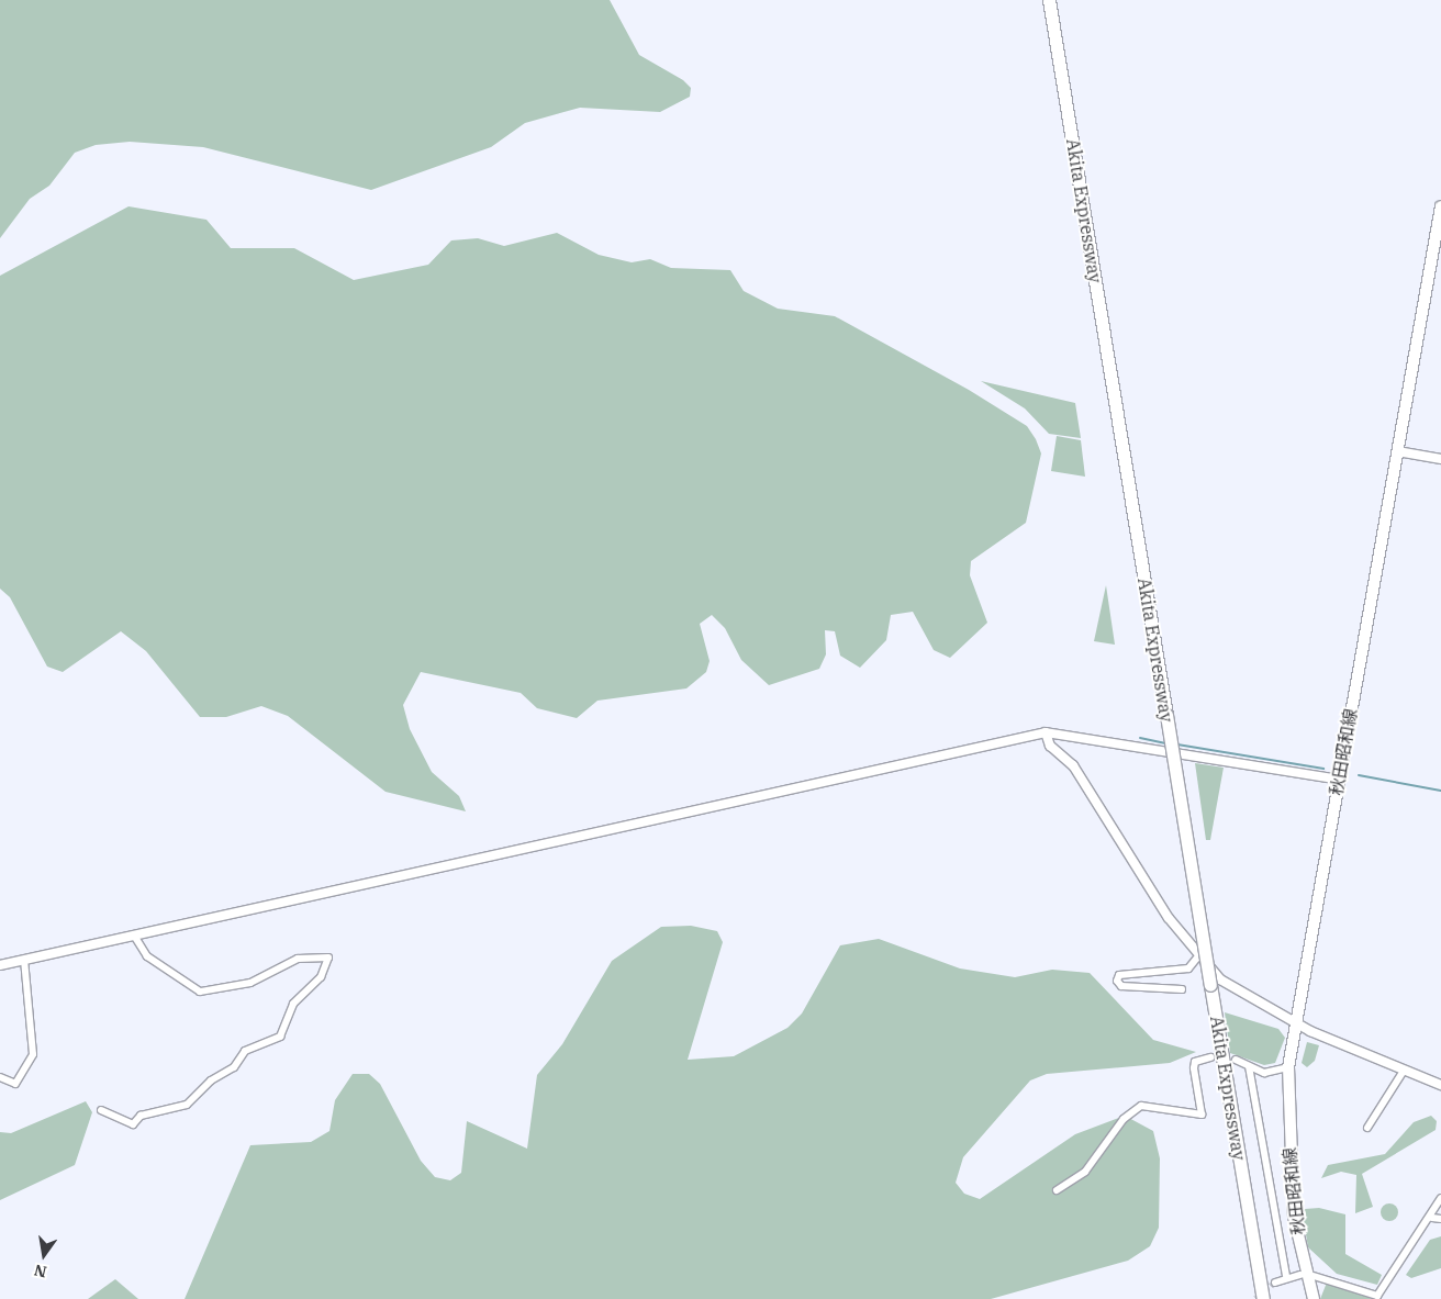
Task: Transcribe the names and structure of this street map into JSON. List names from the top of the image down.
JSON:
{
  "streets": {
    "highway": ["Akita Expressway"],
    "main road": ["秋田昭和線"]
  },
  "north": "bottom"
}
